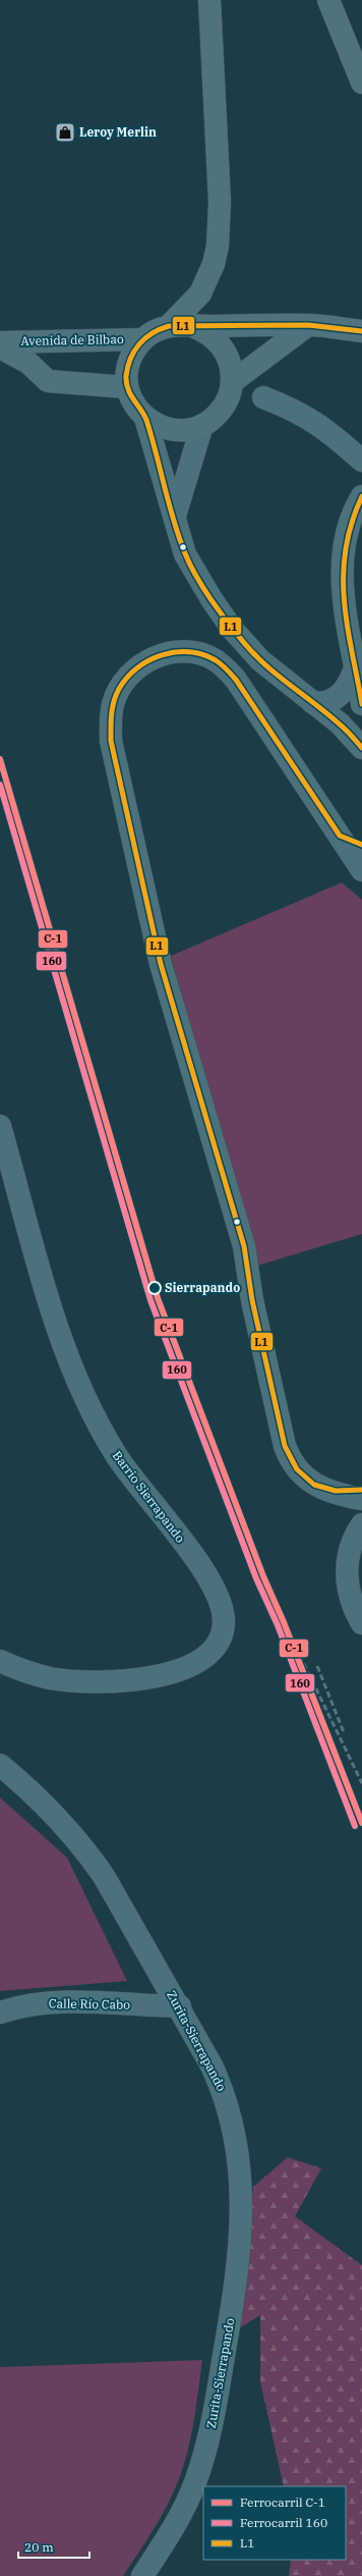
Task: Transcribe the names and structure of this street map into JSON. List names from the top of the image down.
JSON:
{
  "streets": {
    "highway": ["Avenida de Bilbao"],
    "street": ["Barrio Sierrapando", "Calle Río Cabo", "Zurita-Sierrapando"]
  },
  "crossings": [
    ["Calle Río Cabo", "Zurita-Sierrapando"]
  ],
  "places": {
    "shop": ["Leroy Merlin"],
    "other": ["Sierrapando"]
  },
  "lines": ["transit line L1", "rail line C-1", "rail line 160"],
  "legend": ["Ferrocarril C-1", "Ferrocarril 160", "L1"],
  "scale_bar": "20 m"
}
